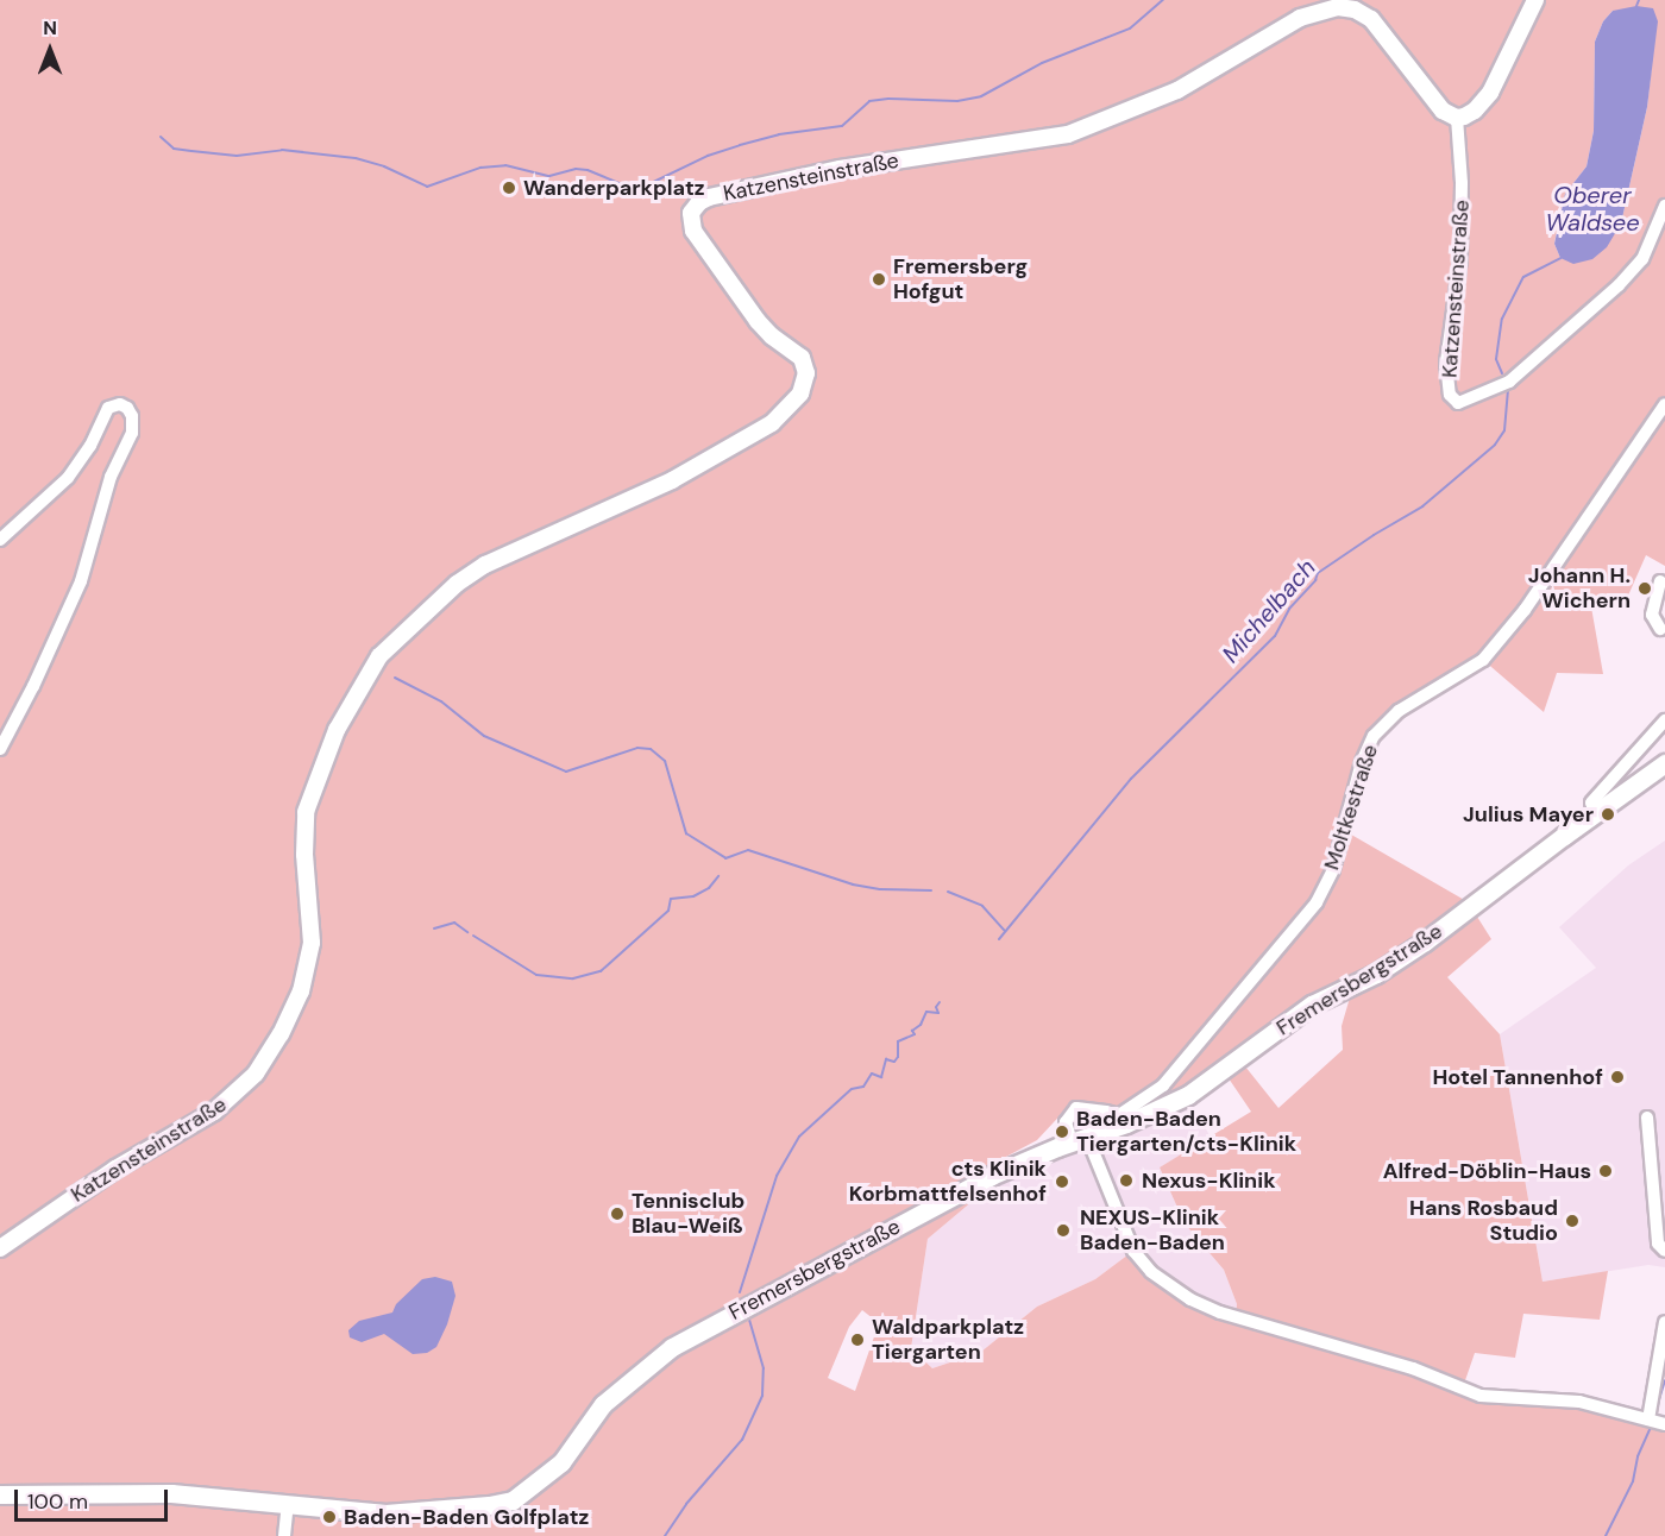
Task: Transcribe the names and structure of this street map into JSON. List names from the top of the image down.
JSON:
{
  "streets": {
    "main road": ["Fremersbergstraße"],
    "street": ["Katzensteinstraße", "Moltkestraße"]
  },
  "crossings": [
    ["Moltkestraße", "Fremersbergstraße"]
  ],
  "water": ["Oberer Waldsee", "Michelbach"],
  "places": [
    "Wanderparkplatz",
    "Fremersberg Hofgut",
    "Johann H. Wichern",
    "Julius Mayer",
    "Hotel Tannenhof",
    "Baden-Baden Tiergarten/cts-Klinik",
    "Alfred-Döblin-Haus",
    "Nexus-Klinik",
    "cts Klinik Korbmattfelsenhof",
    "Tennisclub Blau-Weiß",
    "Hans Rosbaud Studio",
    "NEXUS-Klinik Baden-Baden",
    "Waldparkplatz Tiergarten",
    "Baden-Baden Golfplatz"
  ],
  "scale_bar": "100 m",
  "north": "top"
}
